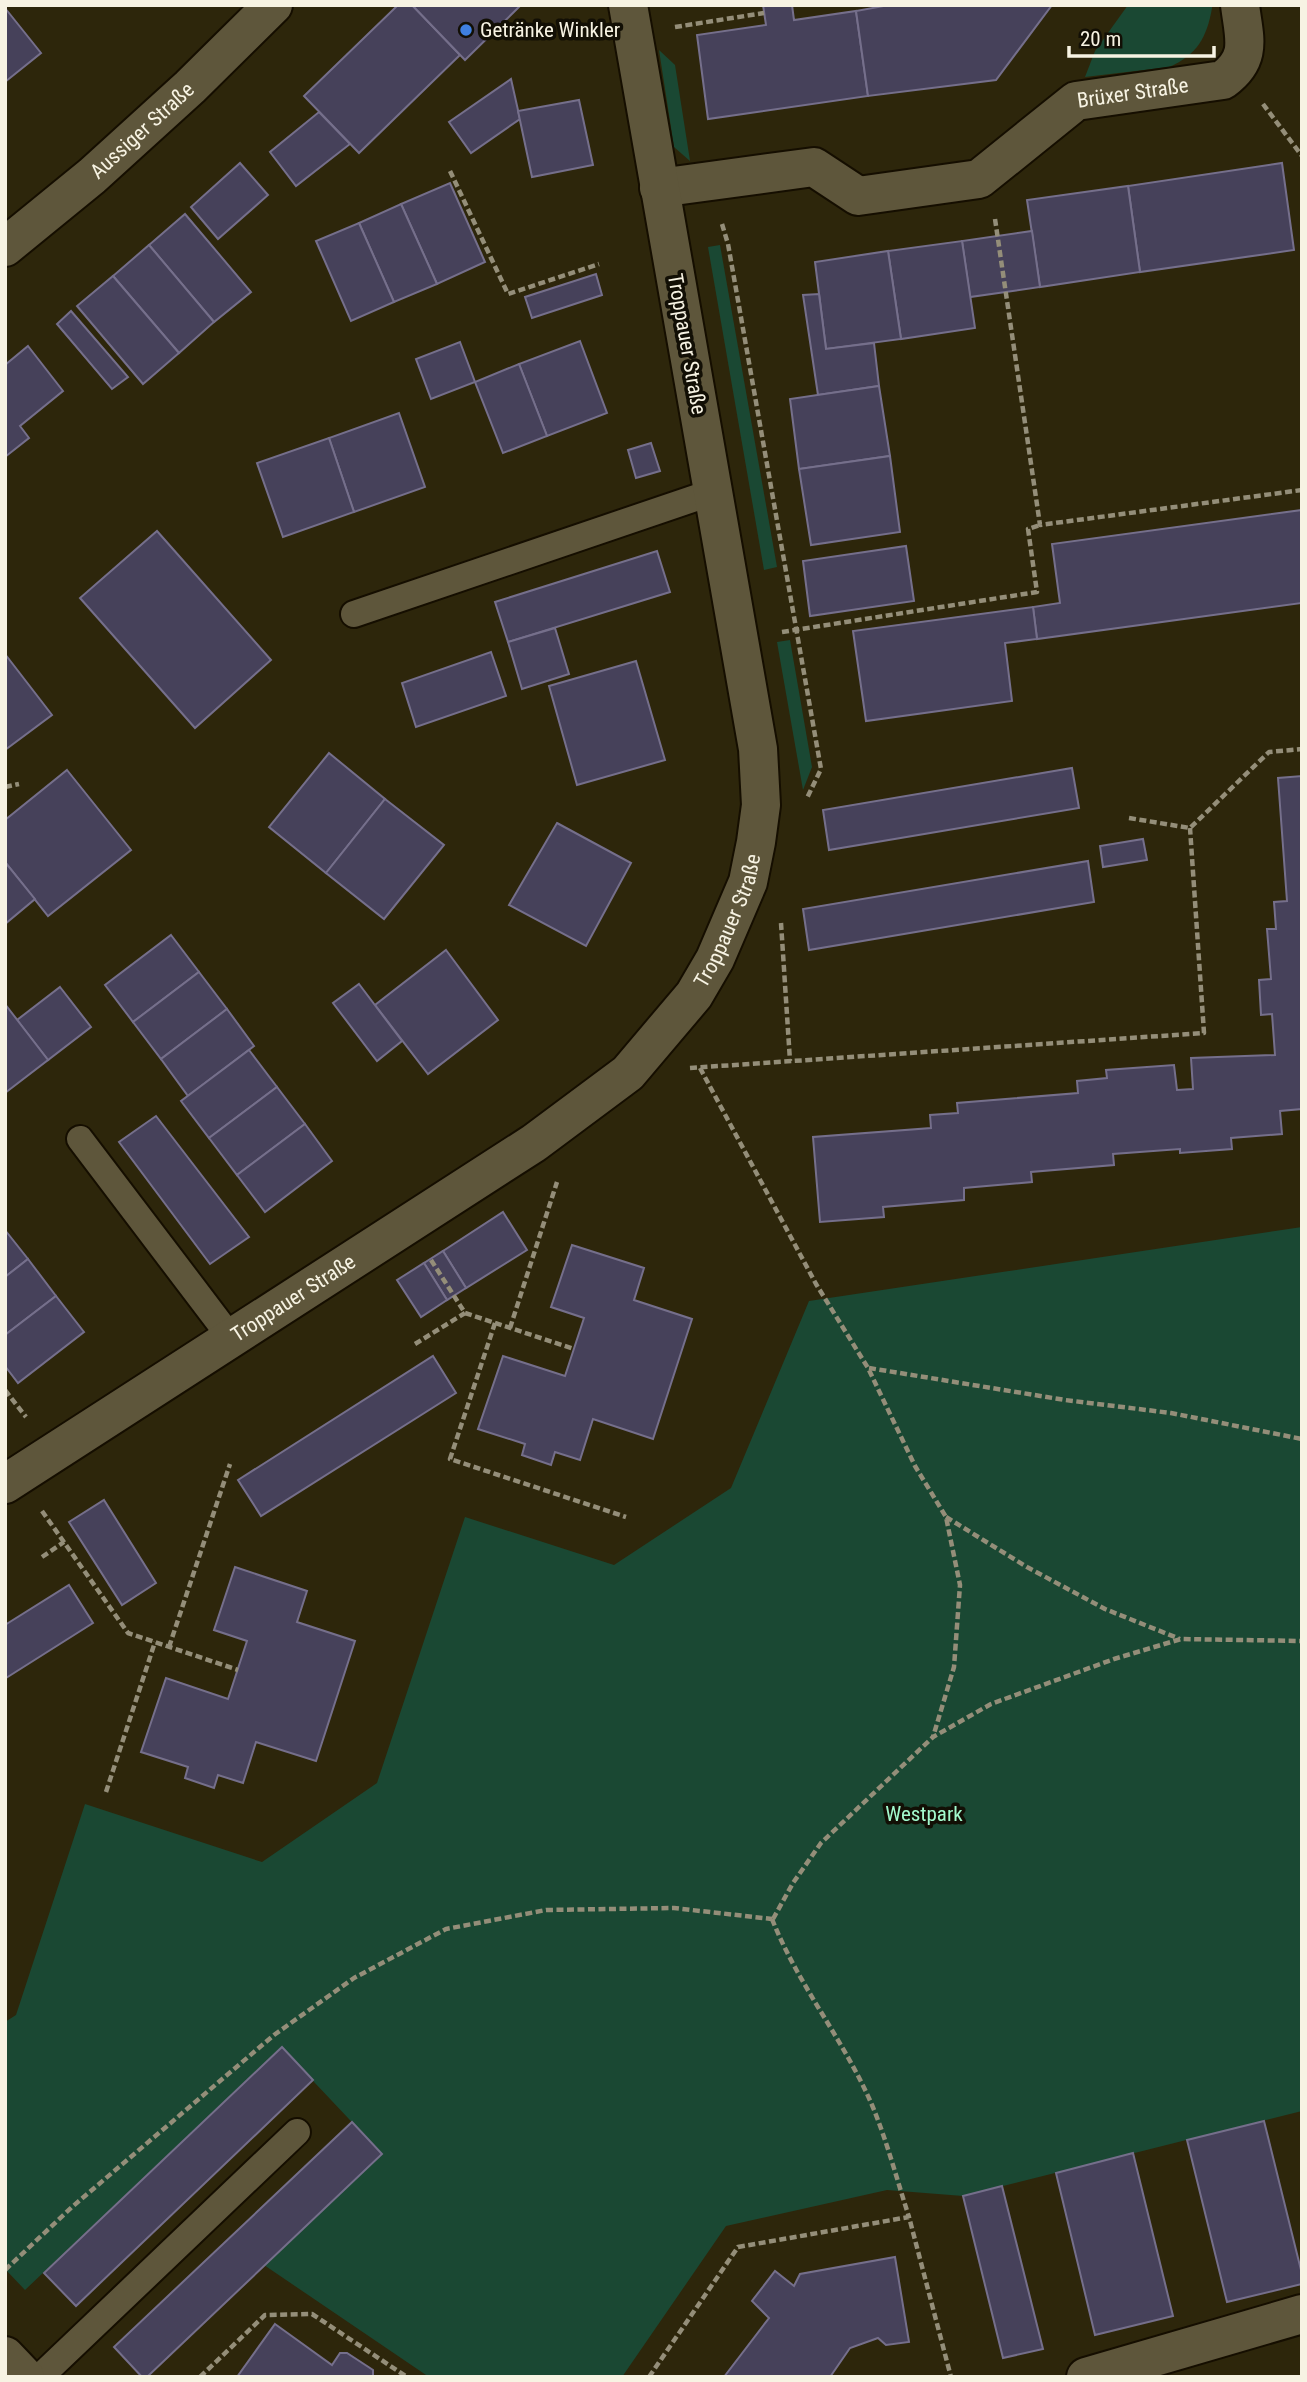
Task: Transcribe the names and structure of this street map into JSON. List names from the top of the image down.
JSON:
{
  "streets": {
    "street": ["Brüxer Straße", "Aussiger Straße", "Troppauer Straße"]
  },
  "crossings": [
    ["Brüxer Straße", "Troppauer Straße"]
  ],
  "parks": ["Westpark"],
  "places": ["Getränke Winkler"],
  "scale_bar": "20 m"
}
